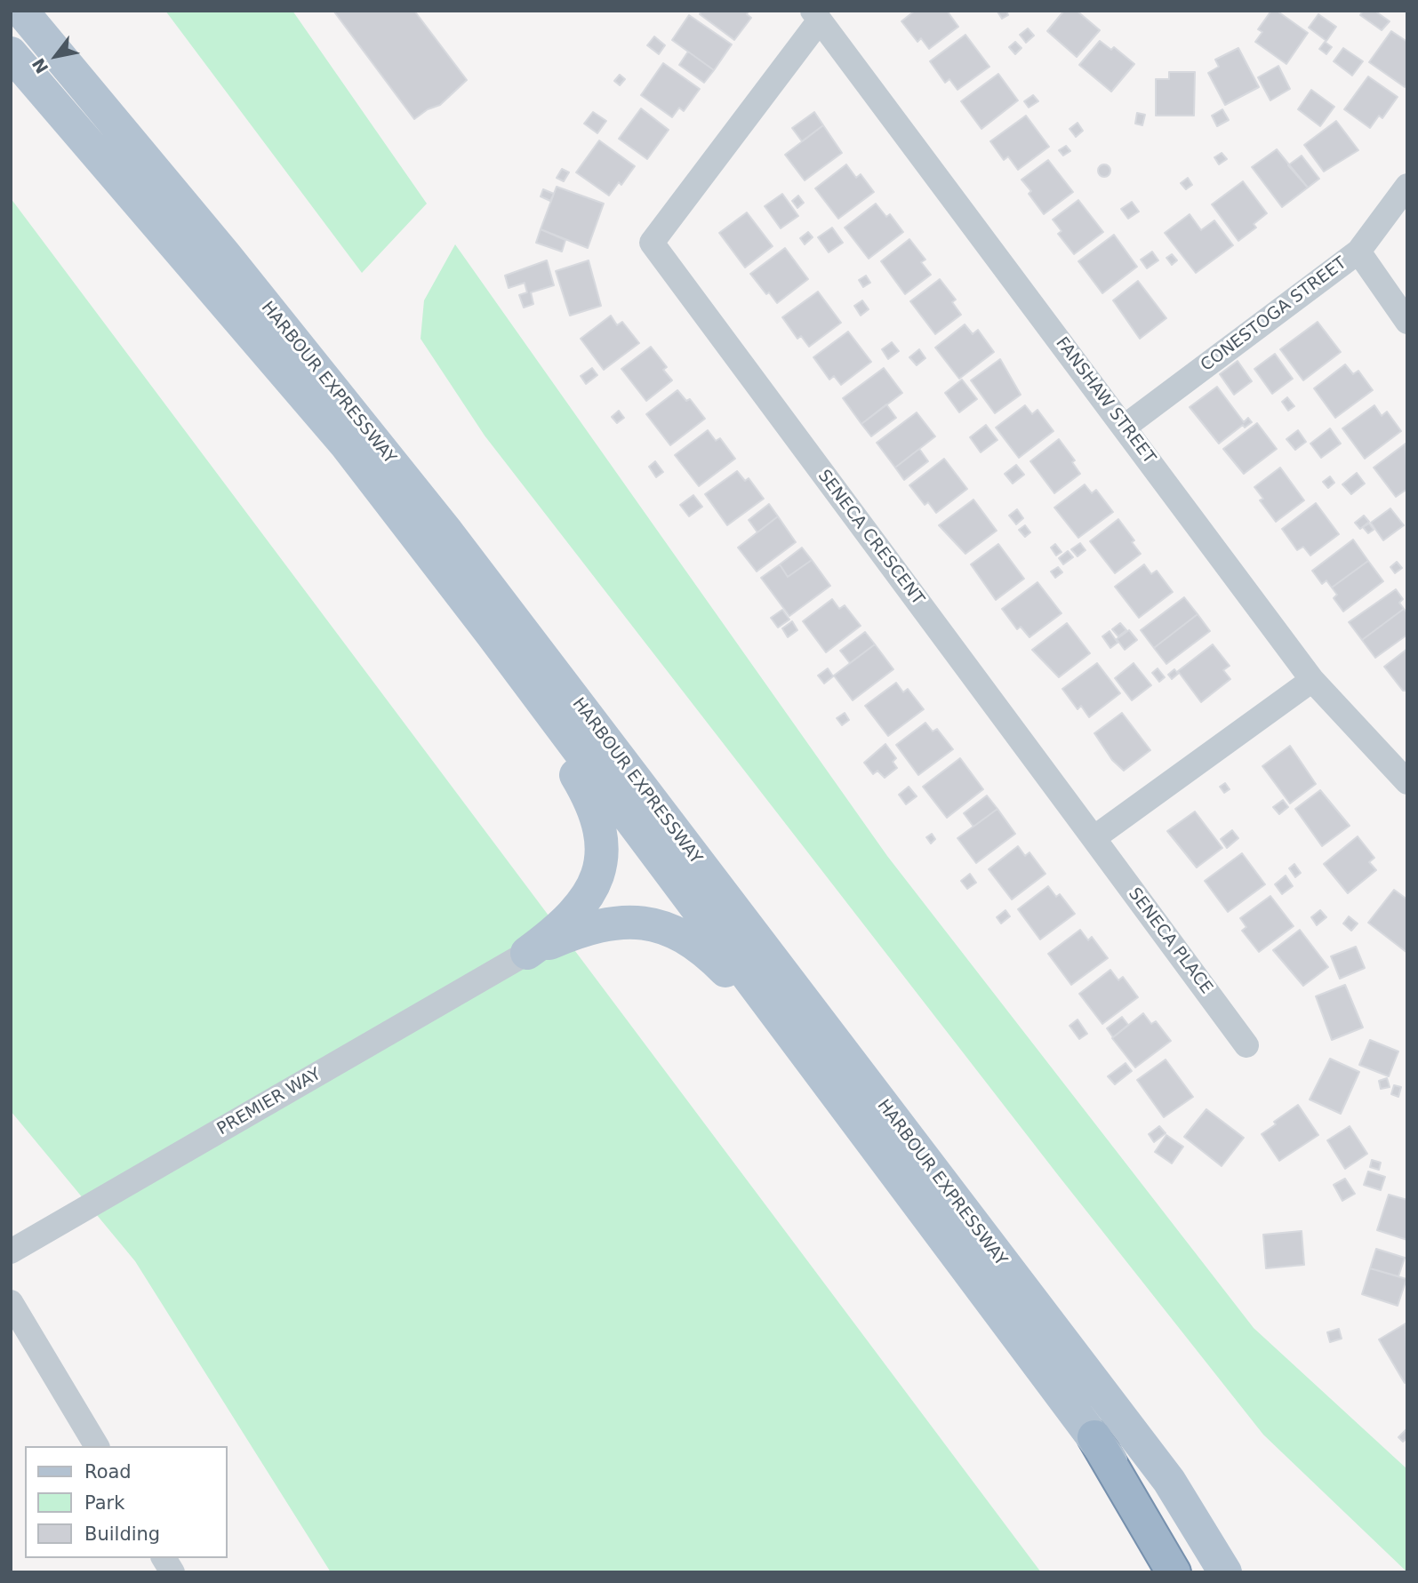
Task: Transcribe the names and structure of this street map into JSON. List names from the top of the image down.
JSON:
{
  "streets": {
    "main road": ["HARBOUR EXPRESSWAY"],
    "street": [
      "CONESTOGA STREET",
      "FANSHAW STREET",
      "SENECA CRESCENT",
      "SENECA PLACE",
      "PREMIER WAY"
    ]
  },
  "crossings": [
    ["CONESTOGA STREET", "FANSHAW STREET"],
    ["FANSHAW STREET", "SENECA CRESCENT"],
    ["SENECA CRESCENT", "SENECA PLACE"]
  ],
  "legend": ["Road", "Park", "Building"],
  "north": "bottom left"
}
